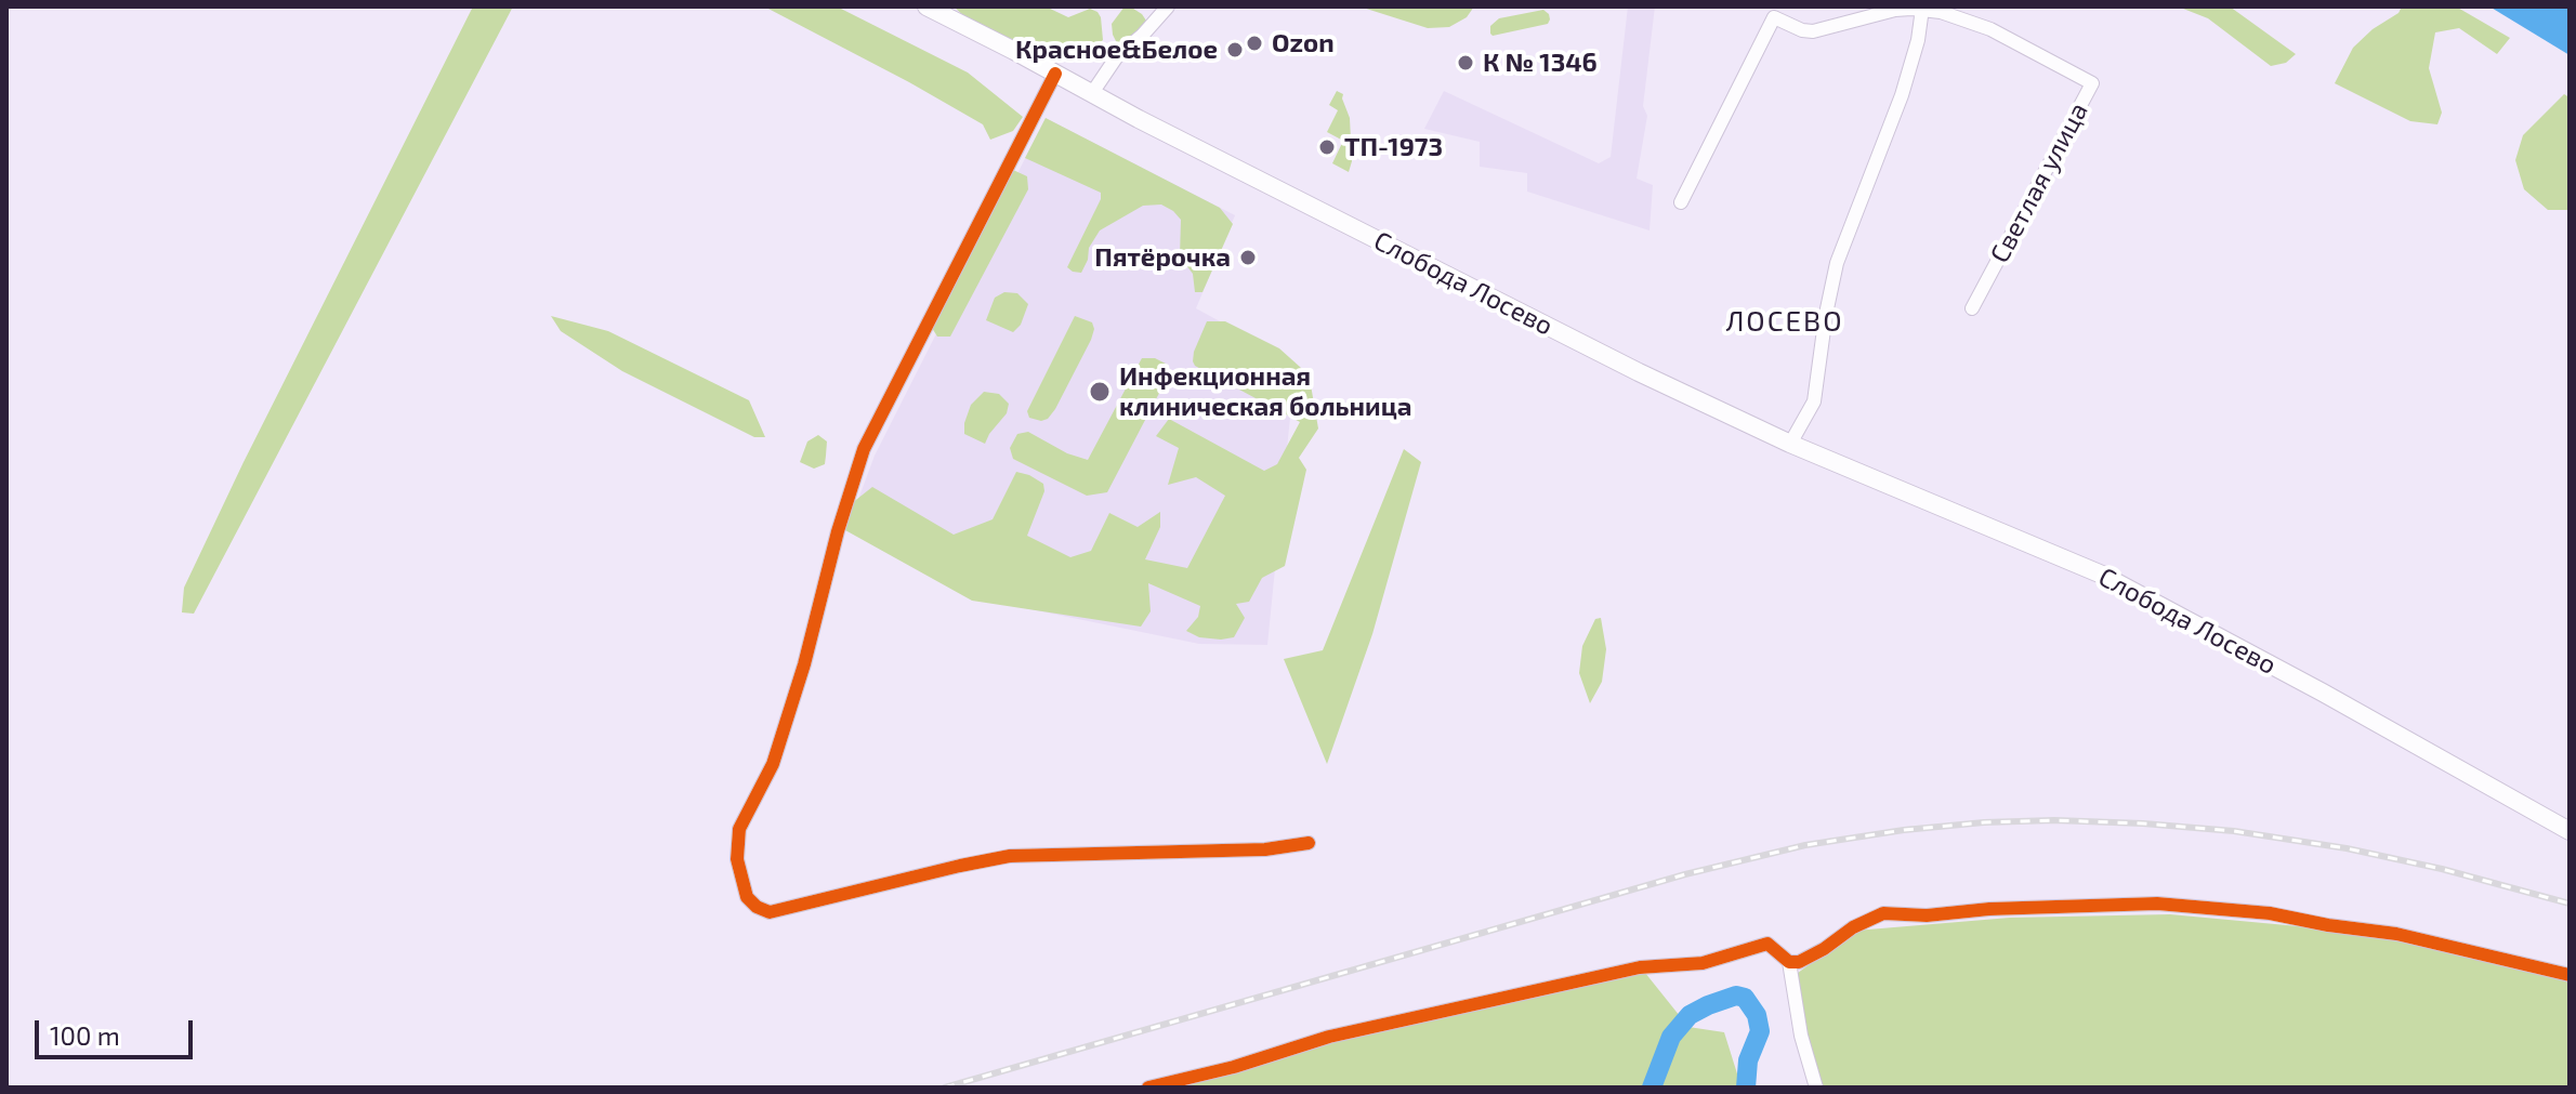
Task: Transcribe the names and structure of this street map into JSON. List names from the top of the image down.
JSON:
{
  "streets": {
    "main road": ["Слобода Лосево"],
    "street": ["Светлая улица"]
  },
  "districts": ["ЛОСЕВО"],
  "places": [
    "Ozon",
    "Красное&Белое",
    "К № 1346",
    "ТП-1973",
    "Пятёрочка",
    "Инфекционная клиническая больница"
  ],
  "scale_bar": "100 m"
}
